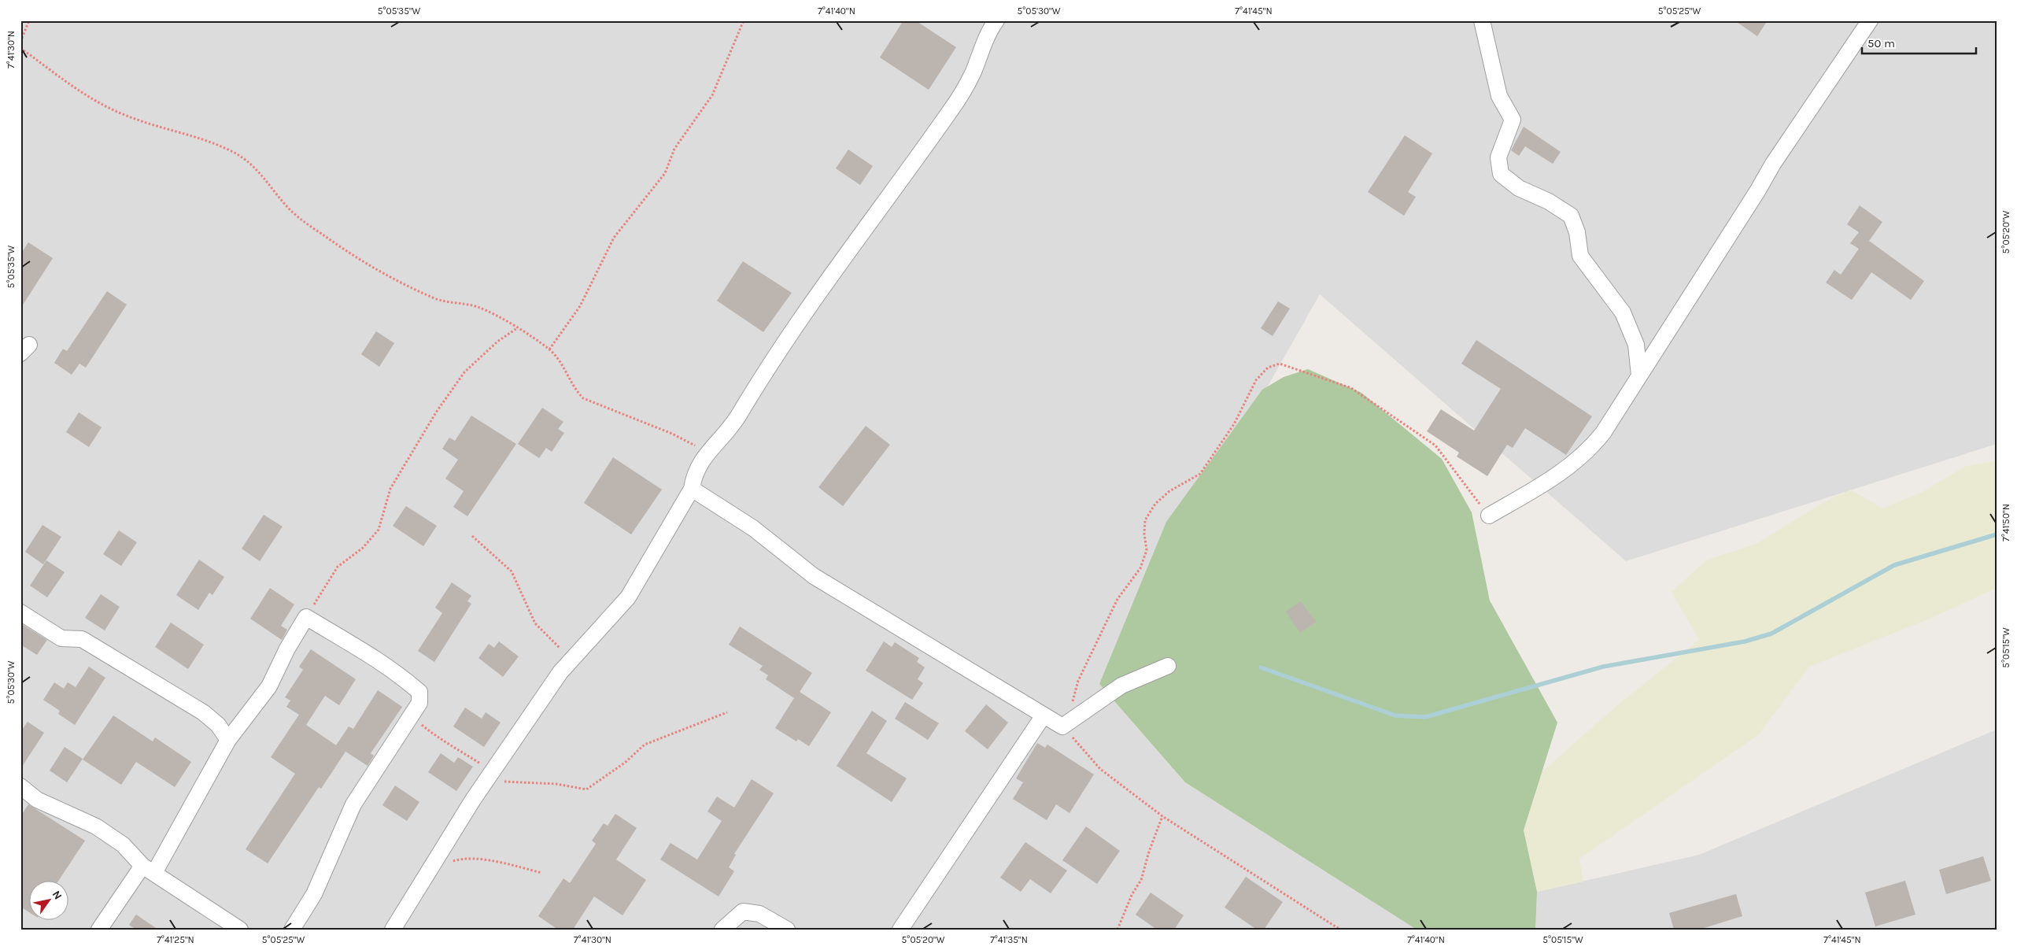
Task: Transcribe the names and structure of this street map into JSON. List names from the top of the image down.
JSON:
{
  "scale_bar": "50 m",
  "north": "top right",
  "coordinates": [
    "5°05'35\"W",
    "7°41'40\"N",
    "5°05'30\"W",
    "7°41'45\"N",
    "5°05'25\"W",
    "7°41'30\"N",
    "5°05'20\"W",
    "7°41'50\"N",
    "5°05'15\"W",
    "7°41'25\"N",
    "7°41'35\"N"
  ]
}
